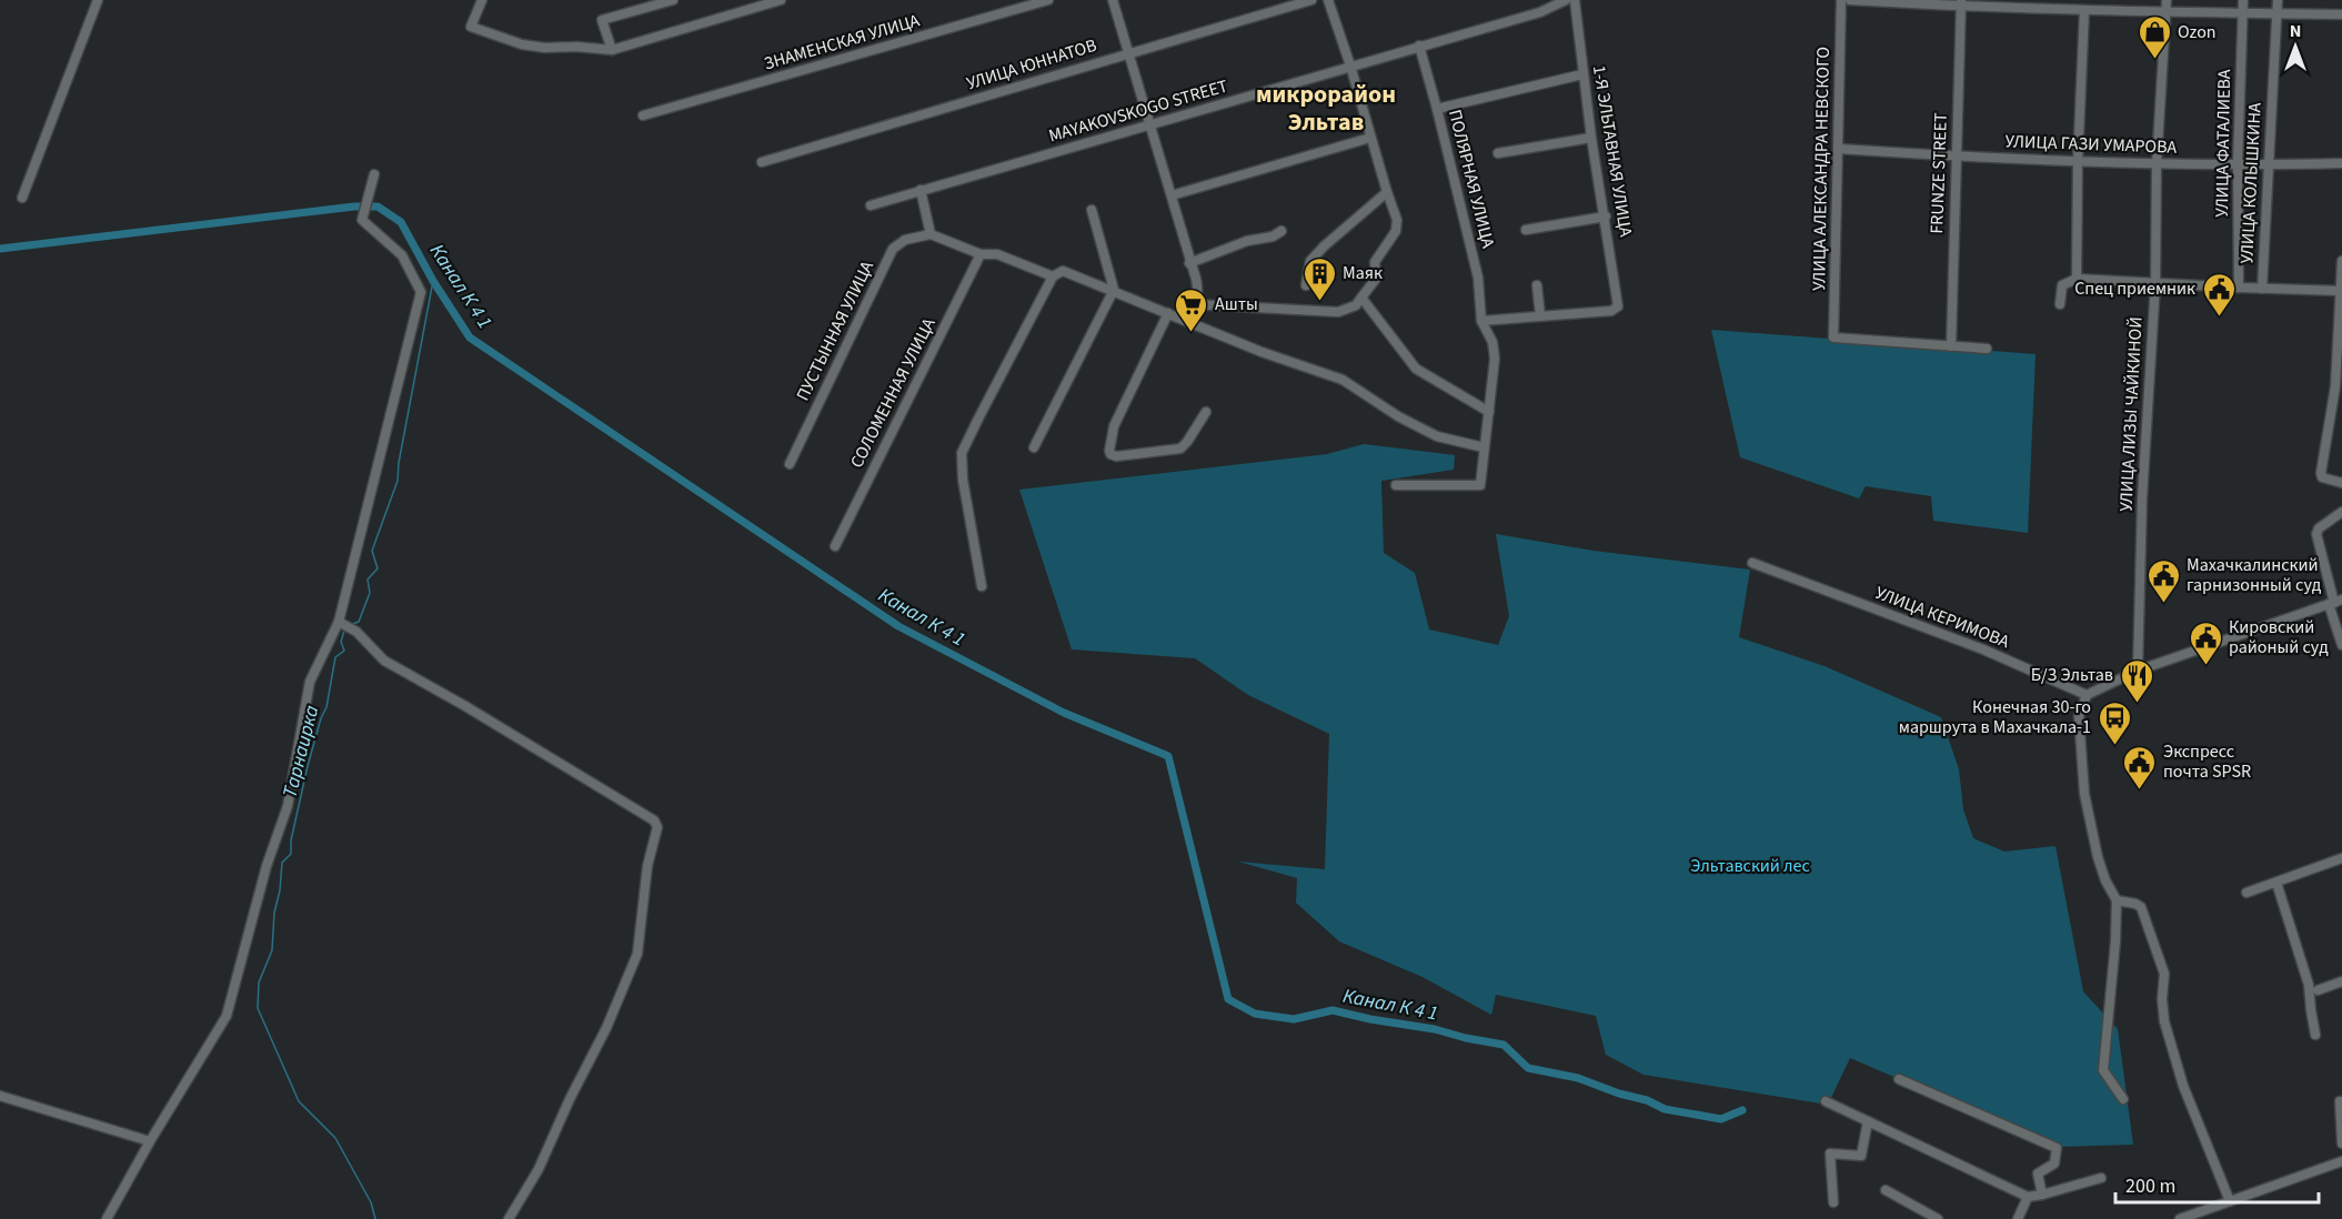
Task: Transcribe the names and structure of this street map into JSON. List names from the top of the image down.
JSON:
{
  "streets": {
    "street": [
      "ЗНАМЕНСКАЯ УЛИЦА",
      "УЛИЦА ЮННАТОВ",
      "MAYAKOVSKOGO STREET",
      "УЛИЦА ФАТАЛИЕВА",
      "УЛИЦА ГАЗИ УМАРОВА",
      "1-Я ЭЛЬТАВНАЯ УЛИЦА",
      "УЛИЦА АЛЕКСАНДРА НЕВСКОГО",
      "FRUNZE STREET",
      "ПОЛЯРНАЯ УЛИЦА",
      "УЛИЦА КОЛЫШКИНА",
      "ПУСТЫННАЯ УЛИЦА",
      "СОЛОМЕННАЯ УЛИЦА",
      "УЛИЦА ЛИЗЫ ЧАЙКИНОЙ",
      "УЛИЦА КЕРИМОВА"
    ]
  },
  "crossings": [
    ["MAYAKOVSKOGO STREET", "ПОЛЯРНАЯ УЛИЦА"],
    ["УЛИЦА ФАТАЛИЕВА", "УЛИЦА ГАЗИ УМАРОВА"],
    ["УЛИЦА ГАЗИ УМАРОВА", "УЛИЦА АЛЕКСАНДРА НЕВСКОГО"],
    ["УЛИЦА ГАЗИ УМАРОВА", "FRUNZE STREET"],
    ["УЛИЦА ГАЗИ УМАРОВА", "УЛИЦА КОЛЫШКИНА"],
    ["УЛИЦА ГАЗИ УМАРОВА", "УЛИЦА ЛИЗЫ ЧАЙКИНОЙ"],
    ["УЛИЦА АЛЕКСАНДРА НЕВСКОГО", "FRUNZE STREET"]
  ],
  "districts": ["микрорайон Эльтав"],
  "water": ["Канал К 4 1", "Тарнаирка"],
  "parks": ["Эльтавский лес"],
  "places": {
    "shop": ["Ozon"],
    "building": ["Маяк"],
    "public building": [
      "Спец приемник",
      "Махачкалинский гарнизонный суд",
      "Кировский районый суд",
      "Экспресс почта SPSR"
    ],
    "supermarket": ["Ашты"],
    "restaurant": ["Б/З Эльтав"],
    "bus stop": ["Конечная 30-го маршрута в Махачкала-1"]
  },
  "scale_bar": "200 m",
  "north": "top"
}
